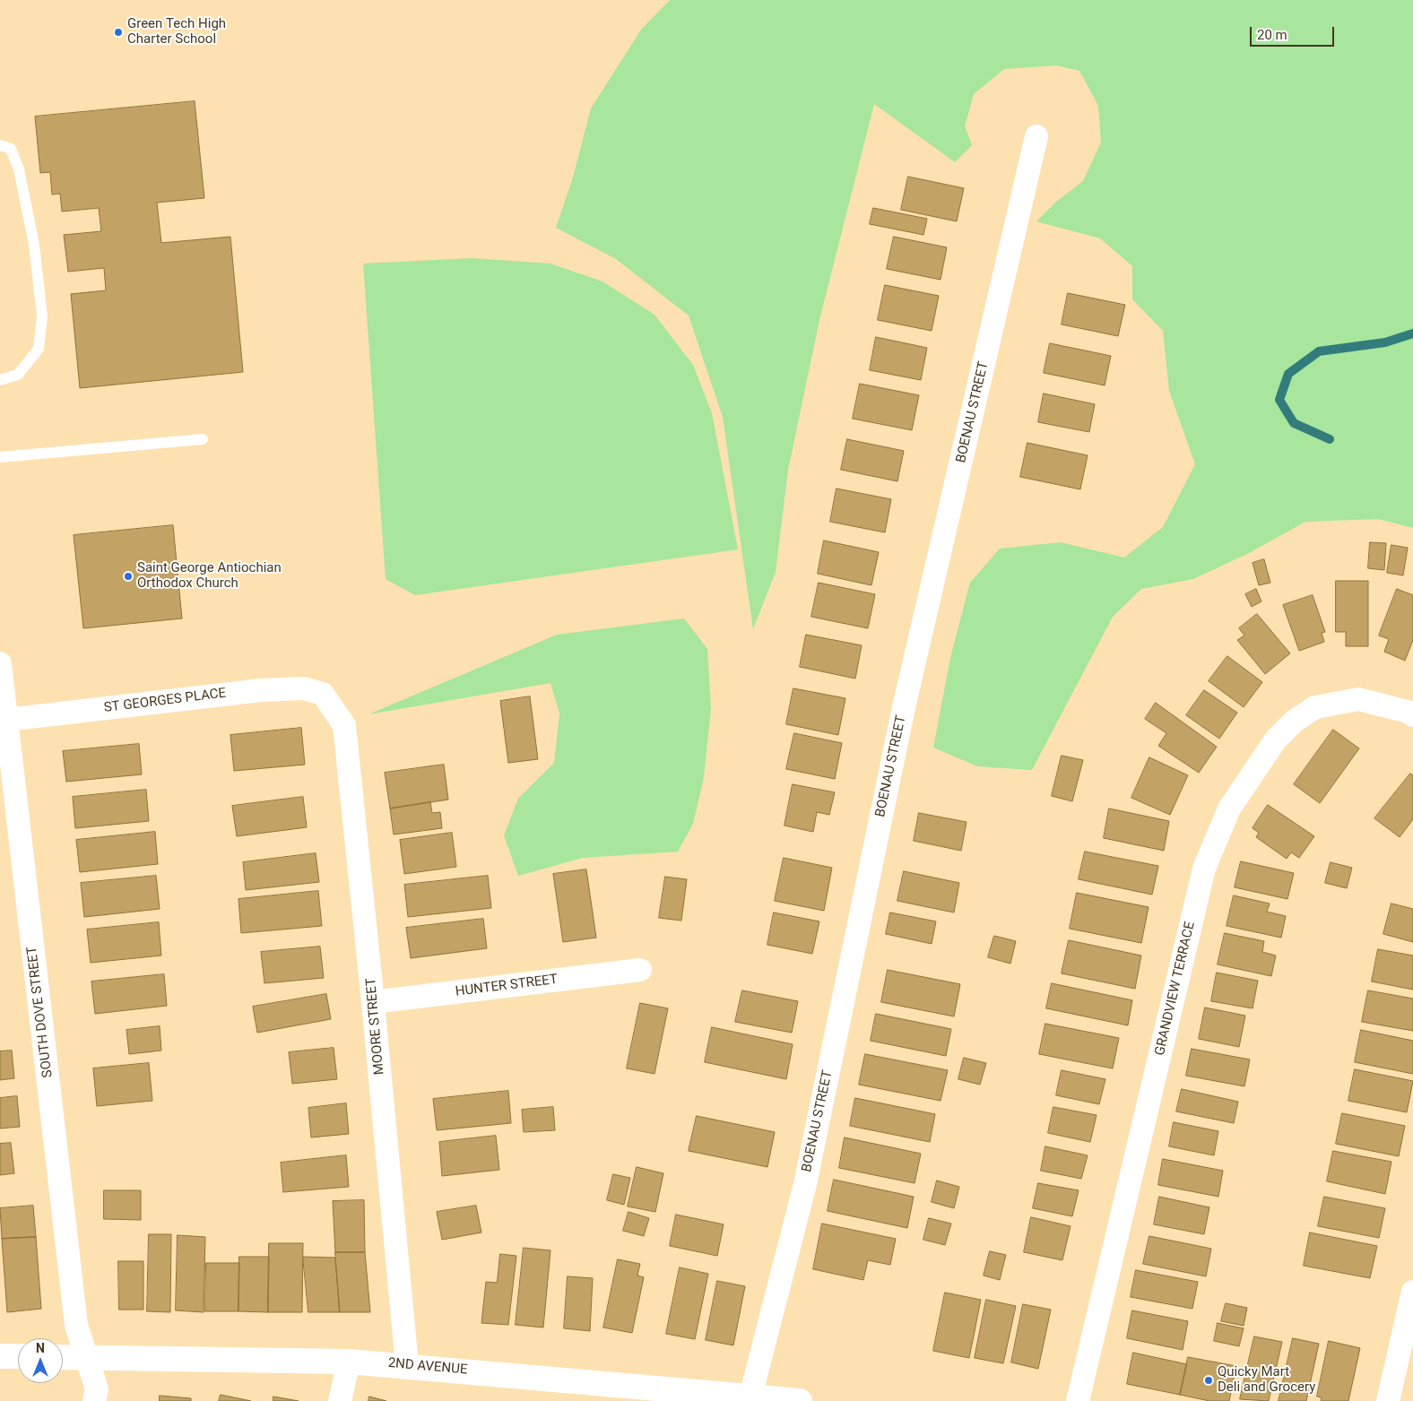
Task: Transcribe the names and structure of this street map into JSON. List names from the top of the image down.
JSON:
{
  "streets": {
    "street": [
      "BOENAU STREET",
      "ST GEORGES PLACE",
      "HUNTER STREET",
      "GRANDVIEW TERRACE",
      "SOUTH DOVE STREET",
      "MOORE STREET",
      "2ND AVENUE"
    ]
  },
  "crossings": [
    ["BOENAU STREET", "2ND AVENUE"],
    ["ST GEORGES PLACE", "SOUTH DOVE STREET"],
    ["ST GEORGES PLACE", "MOORE STREET"],
    ["HUNTER STREET", "MOORE STREET"],
    ["SOUTH DOVE STREET", "2ND AVENUE"],
    ["MOORE STREET", "2ND AVENUE"]
  ],
  "places": ["Green Tech High Charter School", "Saint George Antiochian Orthodox Church", "Quicky Mart Deli and Grocery"],
  "scale_bar": "20 m",
  "north": "top"
}
